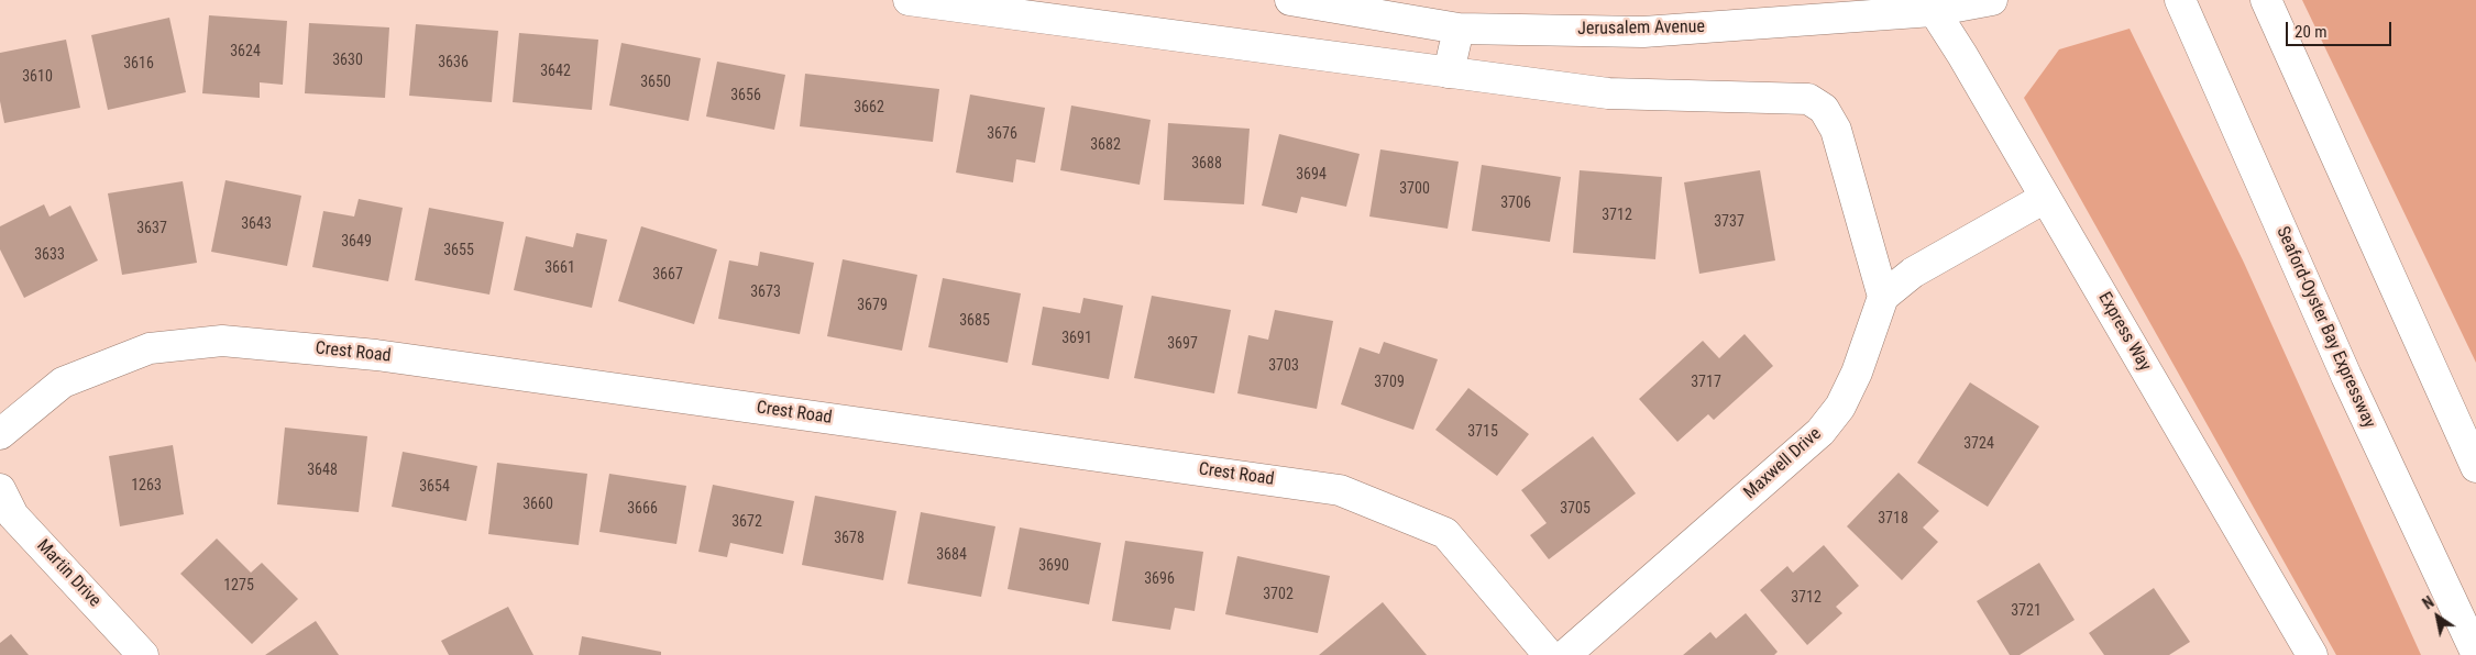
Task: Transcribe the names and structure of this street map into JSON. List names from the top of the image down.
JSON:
{
  "streets": {
    "main road": [
      "Jerusalem Avenue",
      "Seaford-Oyster Bay Expressway",
      "Express Way",
      "Crest Road",
      "Maxwell Drive",
      "Martin Drive"
    ]
  },
  "crossings": [
    ["Jerusalem Avenue", "Express Way"]
  ],
  "house_numbers": [
    "3624",
    "3630",
    "3636",
    "3616",
    "3642",
    "3610",
    "3650",
    "3656",
    "3662",
    "3676",
    "3682",
    "3688",
    "3694",
    "3700",
    "3706",
    "3712",
    "3737",
    "3643",
    "3637",
    "3649",
    "3655",
    "3633",
    "3661",
    "3667",
    "3673",
    "3679",
    "3685",
    "3691",
    "3697",
    "3703",
    "3709",
    "3717",
    "3715",
    "3724",
    "3648",
    "1263",
    "3654",
    "3660",
    "3666",
    "3705",
    "3718",
    "3672",
    "3678",
    "3684",
    "3690",
    "3696",
    "1275",
    "3702",
    "3712",
    "3721"
  ],
  "scale_bar": "20 m",
  "north": "top left"
}
